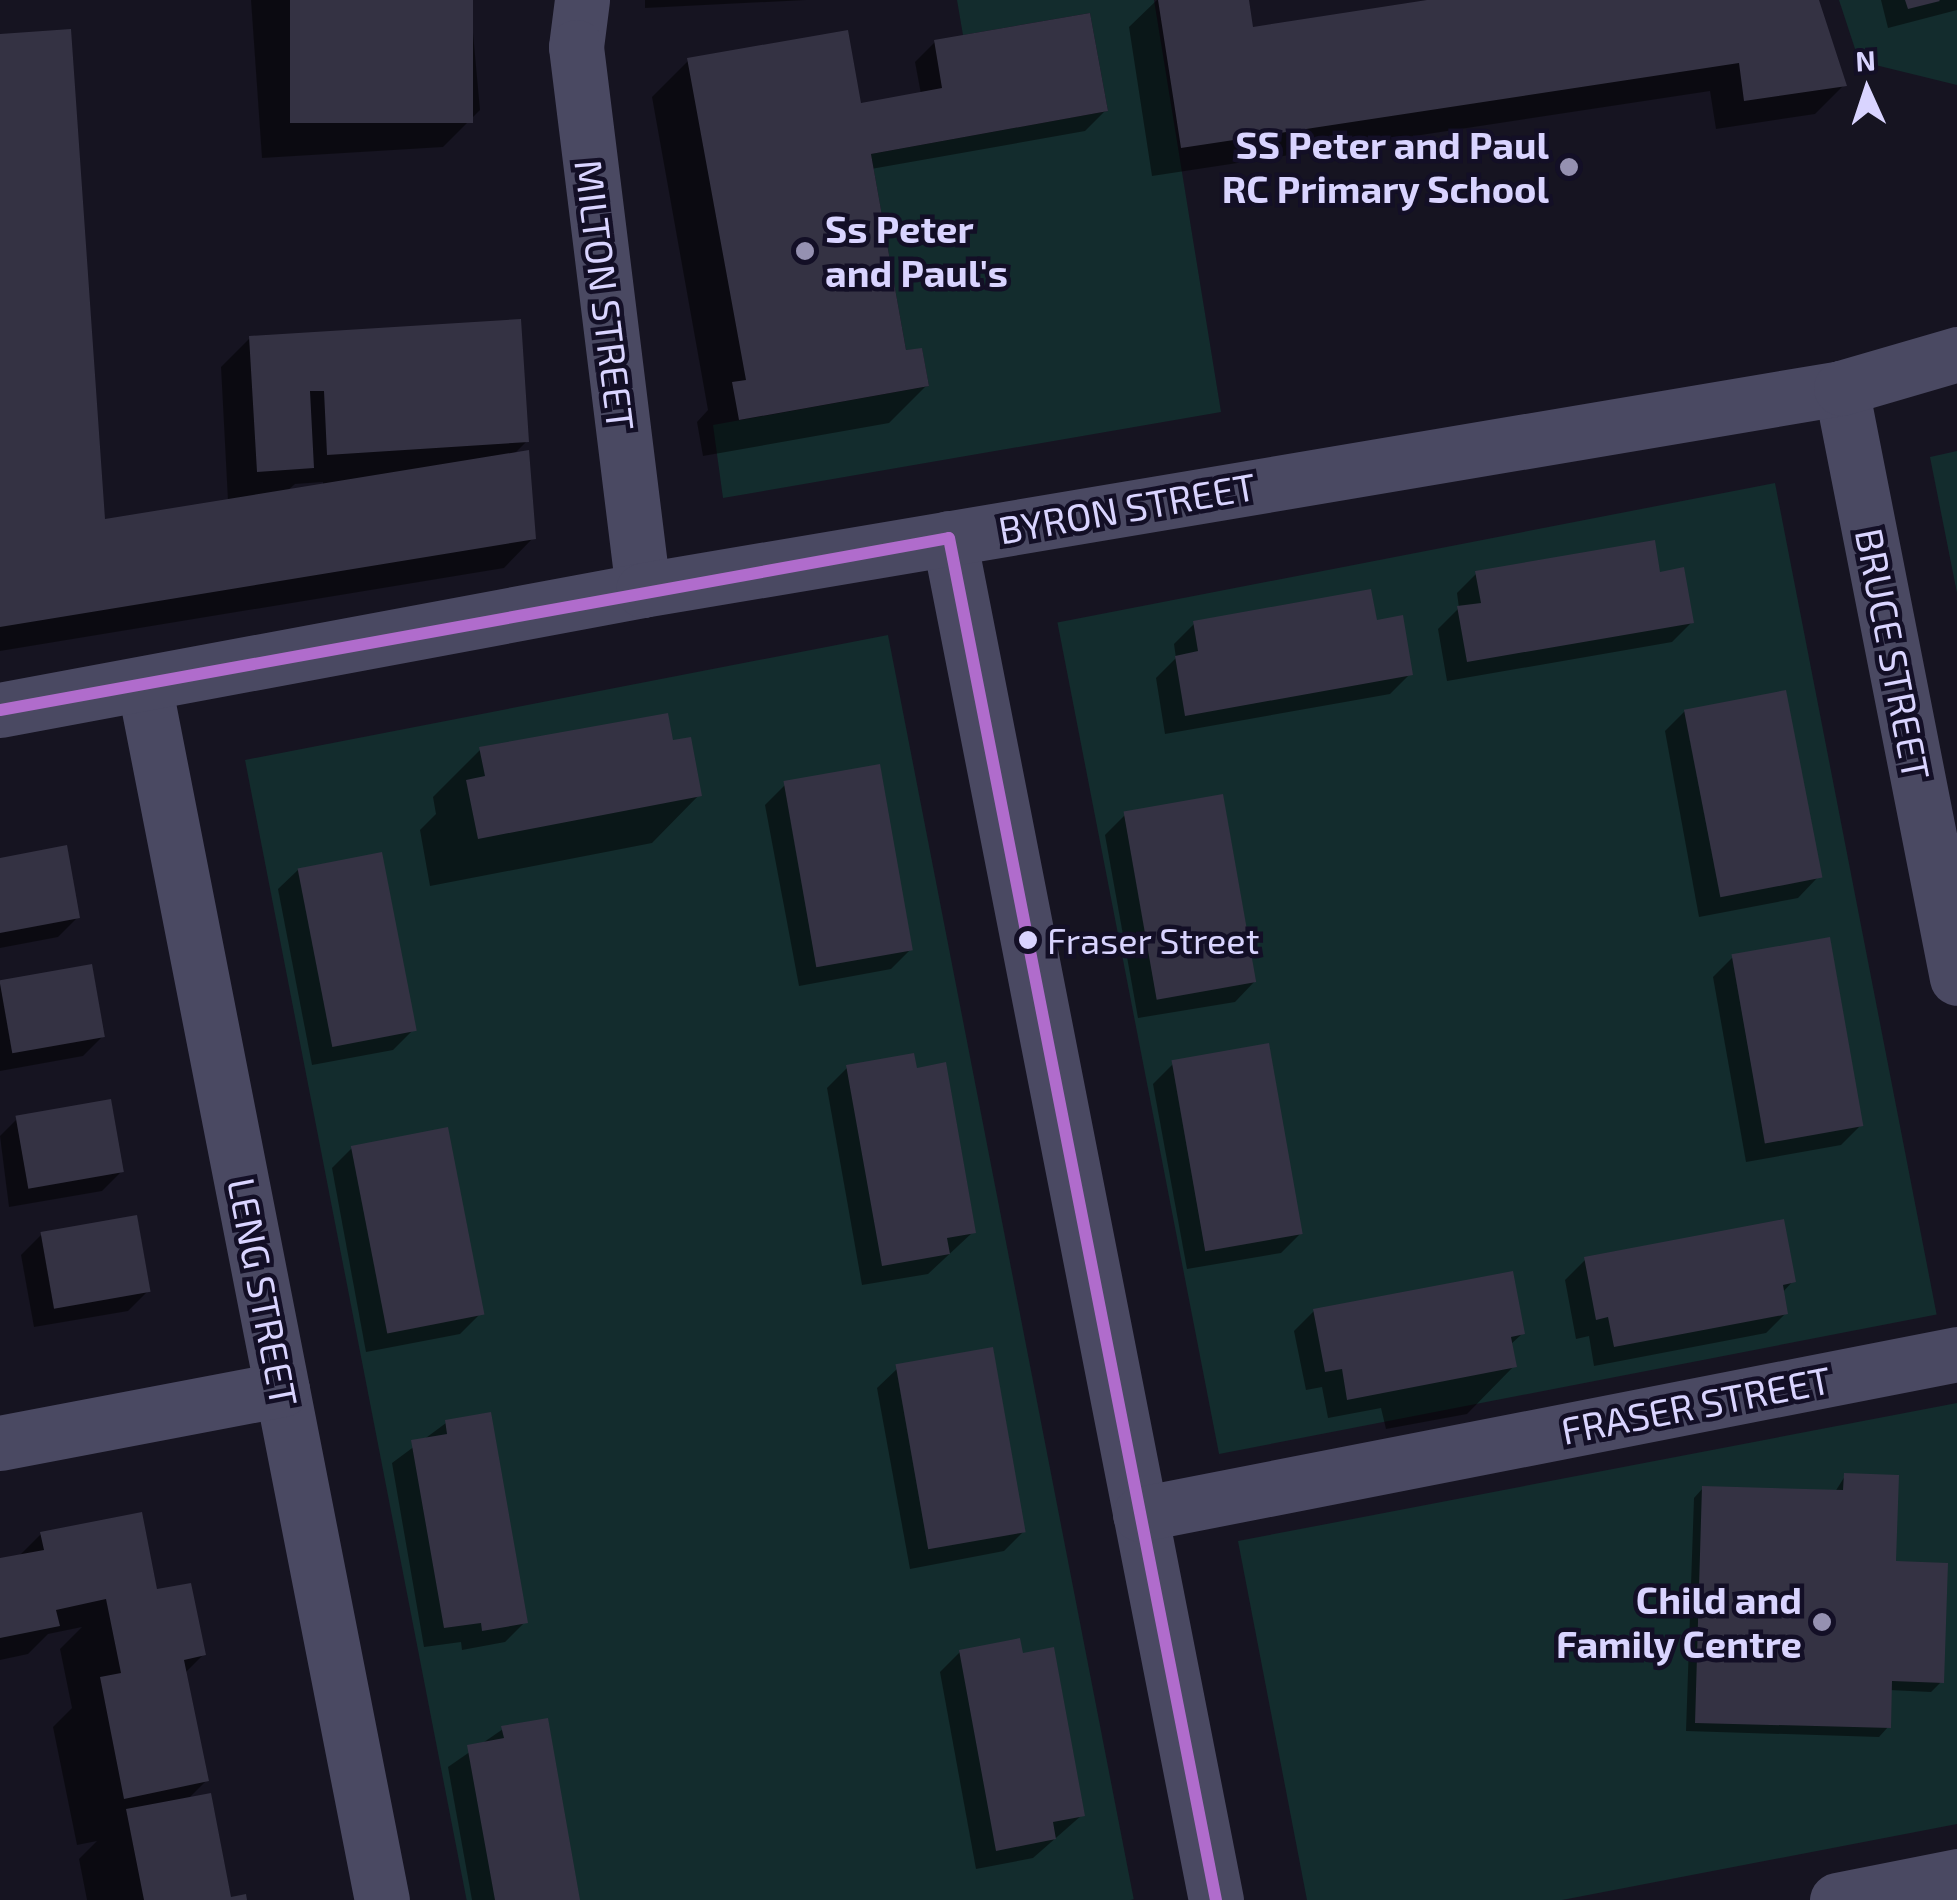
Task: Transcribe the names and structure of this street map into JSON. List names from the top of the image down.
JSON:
{
  "streets": {
    "street": [
      "MILTON STREET",
      "BYRON STREET",
      "BRUCE STREET",
      "LENG STREET",
      "FRASER STREET"
    ]
  },
  "crossings": [
    ["MILTON STREET", "BYRON STREET"],
    ["BYRON STREET", "BRUCE STREET"],
    ["BYRON STREET", "LENG STREET"]
  ],
  "places": [
    "SS Peter and Paul RC Primary School",
    "Ss Peter and Paul's",
    "Fraser Street",
    "Child and Family Centre"
  ],
  "north": "top"
}
